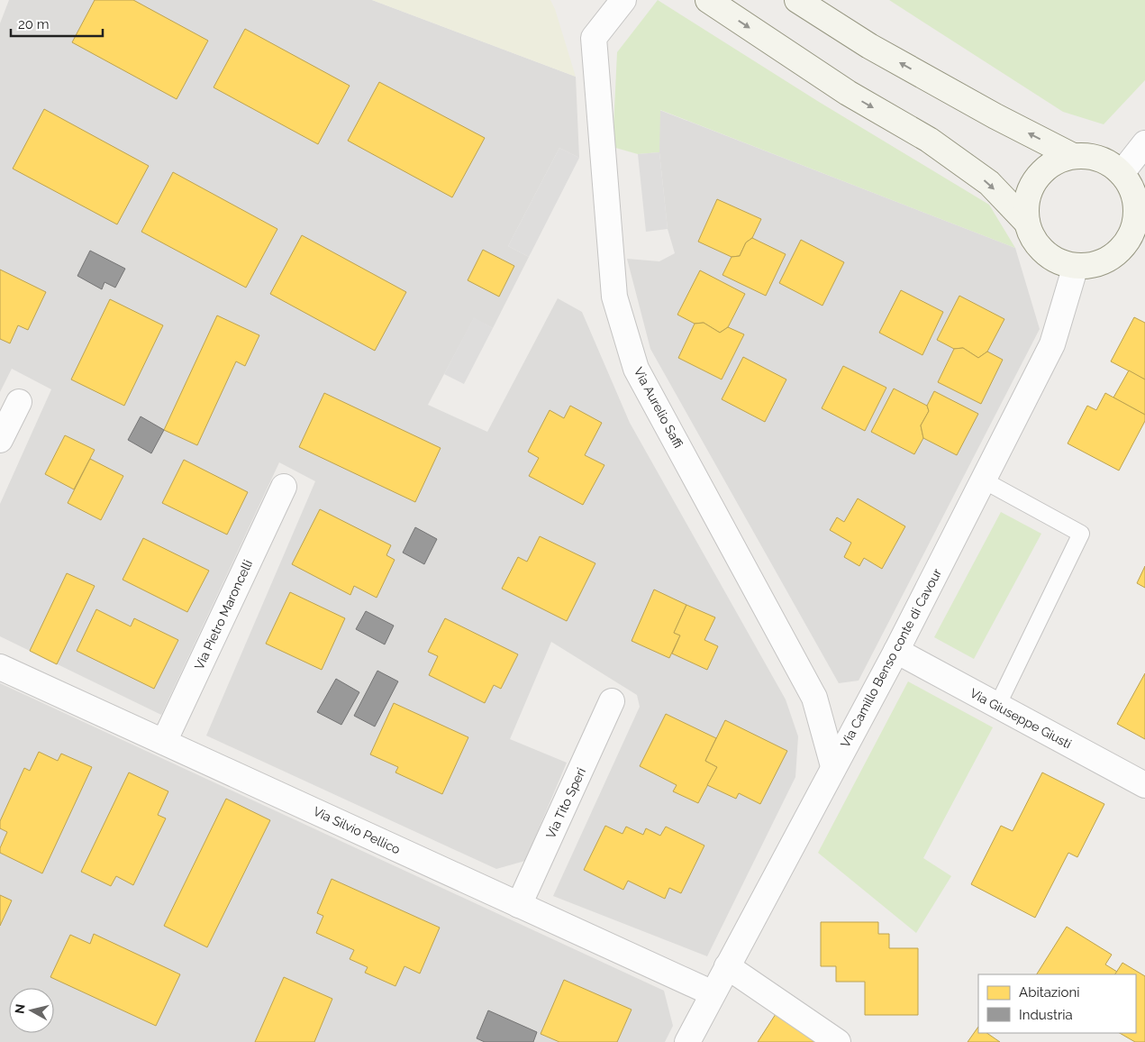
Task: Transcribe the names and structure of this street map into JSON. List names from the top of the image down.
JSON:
{
  "streets": {
    "street": [
      "Via Aurelio Saffi",
      "Via Pietro Maroncelli",
      "Via Camillo Benso conte di Cavour",
      "Via Giuseppe Giusti",
      "Via Tito Speri",
      "Via Silvio Pellico"
    ]
  },
  "crossings": [
    ["Via Aurelio Saffi", "Via Camillo Benso conte di Cavour"],
    ["Via Pietro Maroncelli", "Via Silvio Pellico"],
    ["Via Camillo Benso conte di Cavour", "Via Giuseppe Giusti"],
    ["Via Camillo Benso conte di Cavour", "Via Silvio Pellico"],
    ["Via Tito Speri", "Via Silvio Pellico"]
  ],
  "legend": ["Abitazioni", "Industria"],
  "scale_bar": "20 m",
  "north": "left"
}
